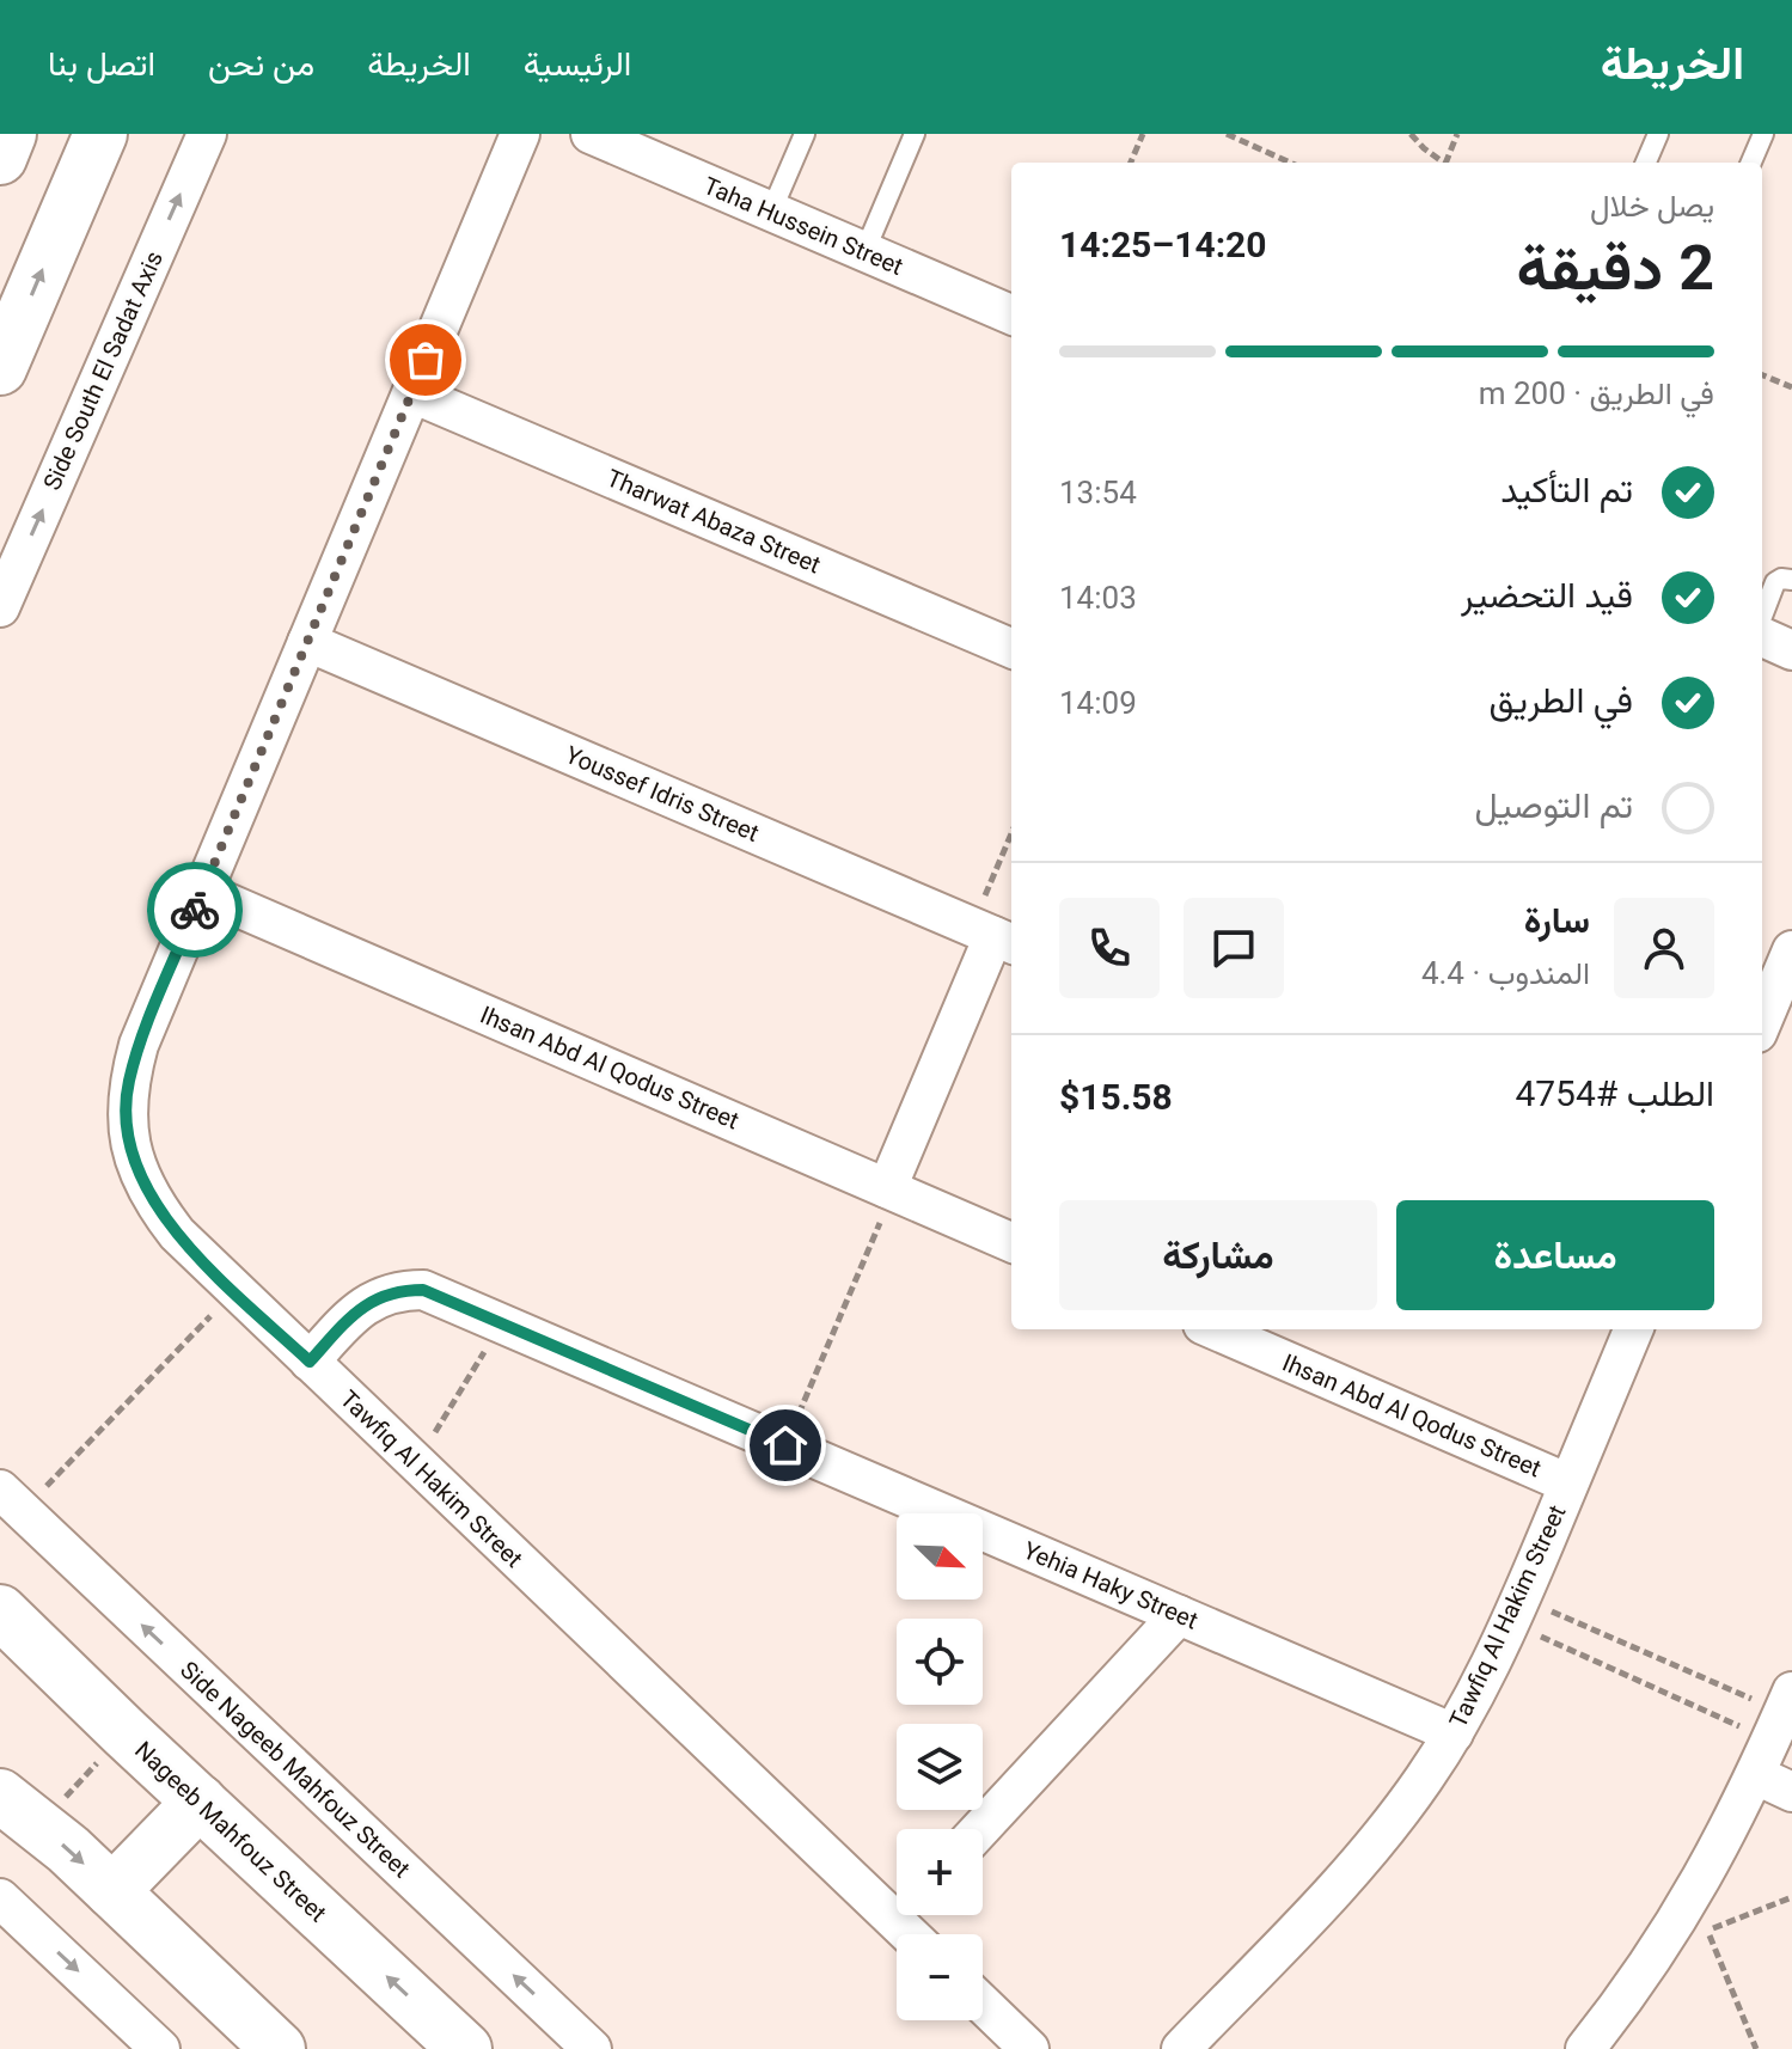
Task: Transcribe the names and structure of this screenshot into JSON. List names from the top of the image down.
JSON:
{
  "streets": {
    "street": [
      "Taha Hussein Street",
      "Side South El Sadat Axis",
      "Tharwat Abaza Street",
      "Youssef Idris Street",
      "Ihsan Abd Al Qodus Street",
      "Tawfiq Al Hakim Street",
      "Yehia Haky Street",
      "Side Nageeb Mahfouz Street",
      "Nageeb Mahfouz Street"
    ]
  },
  "crossings": [
    ["Tharwat Abaza Street", "Tawfiq Al Hakim Street"],
    ["Youssef Idris Street", "Tawfiq Al Hakim Street"],
    ["Ihsan Abd Al Qodus Street", "Tawfiq Al Hakim Street"],
    ["Tawfiq Al Hakim Street", "Yehia Haky Street"]
  ],
  "north": "bottom right",
  "page": {
    "header": "الخريطة",
    "nav": [
      "الرئيسية",
      "الخريطة",
      "من نحن",
      "اتصل بنا"
    ],
    "heading": ["2 دقيقة", "يصل خلال", "14:20–14:25"],
    "panel": [
      "سارة",
      "المندوب · 4.4",
      "الطلب #4754",
      "$15.58"
    ],
    "bar": "في الطريق · 200 m",
    "list": [
      ["تم التأكيد", "13:54"],
      ["قيد التحضير", "14:03"],
      ["في الطريق", "14:09"],
      "تم التوصيل"
    ],
    "buttons": ["مساعدة", "مشاركة"],
    "map_buttons": ["+", "−"]
  }
}
